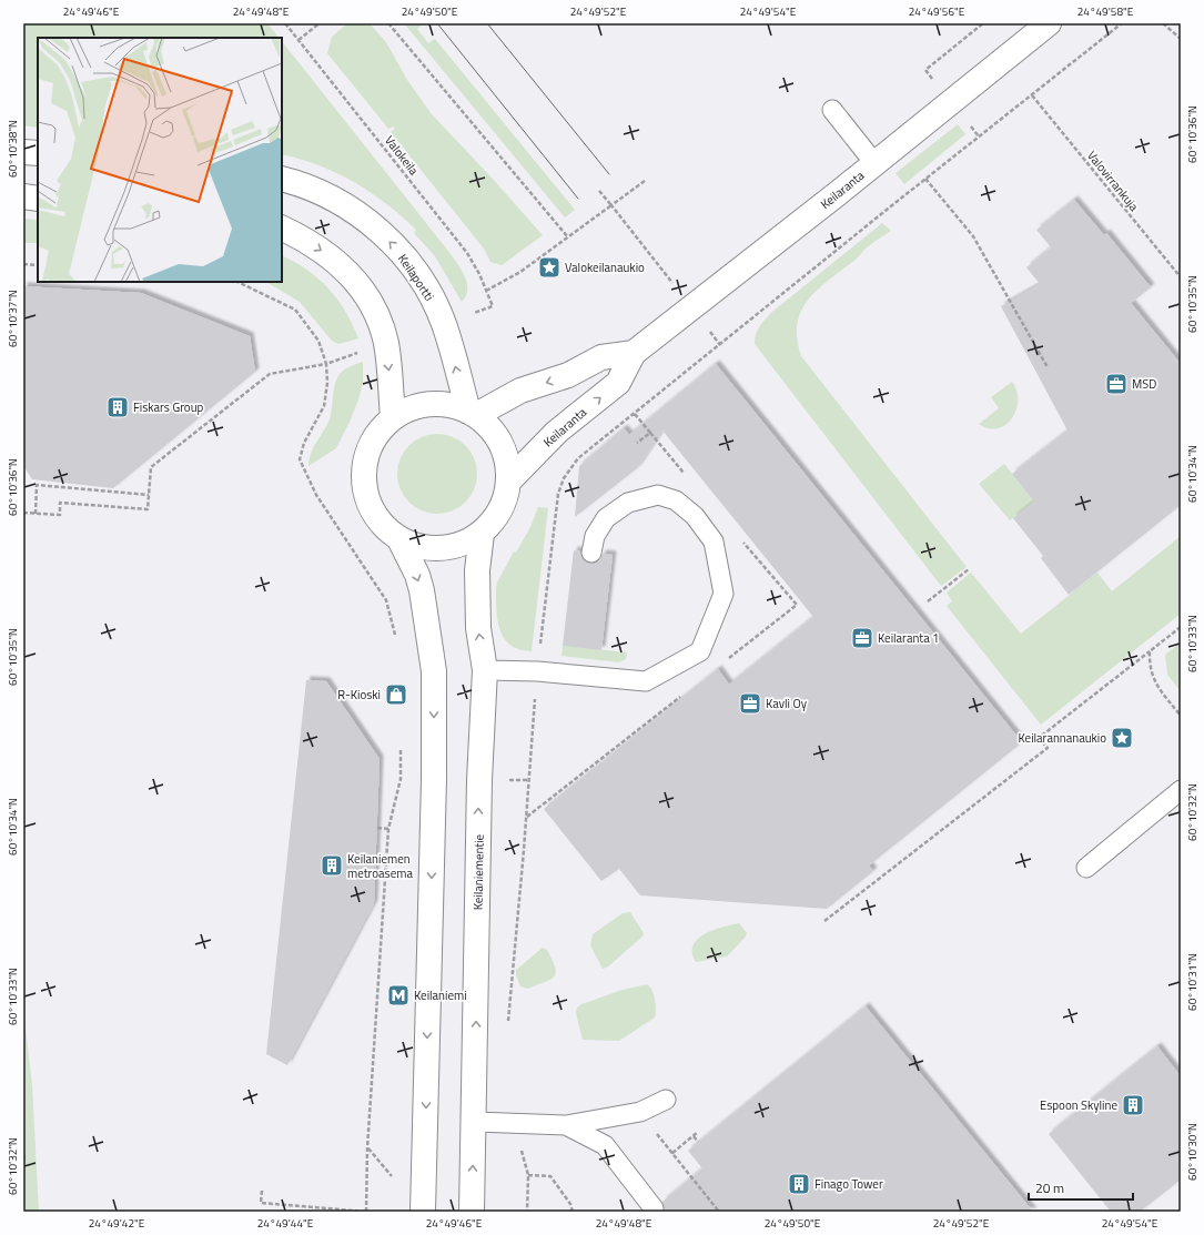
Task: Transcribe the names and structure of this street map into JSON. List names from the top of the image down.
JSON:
{
  "streets": {
    "street": ["Keilaranta", "Keilaportti", "Keilaniementie"],
    "path": ["Valokeila", "Valovirrankuja"]
  },
  "crossings": [
    ["Keilaranta", "Keilaportti"],
    ["Keilaranta", "Keilaniementie"],
    ["Keilaportti", "Keilaniementie"]
  ],
  "places": {
    "place": ["Valokeilanaukio", "Keilarannanaukio"],
    "office": ["MSD", "Keilaranta 1", "Kavli Oy"],
    "building": [
      "Fiskars Group",
      "Keilaniemen metroasema",
      "Espoon Skyline",
      "Finago Tower"
    ],
    "shop": ["R-Kioski"],
    "metro station": ["Keilaniemi"]
  },
  "scale_bar": "20 m",
  "coordinates": [
    "24°49'46\"E",
    "24°49'48\"E",
    "24°49'50\"E",
    "24°49'52\"E",
    "24°49'54\"E",
    "24°49'56\"E",
    "24°49'58\"E",
    "60°10'36\"N",
    "60°10'38\"N",
    "60°10'35\"N",
    "60°10'37\"N",
    "60°10'34\"N",
    "60°10'33\"N",
    "60°10'32\"N",
    "60°10'31\"N",
    "60°10'30\"N",
    "24°49'42\"E",
    "24°49'44\"E"
  ]
}
